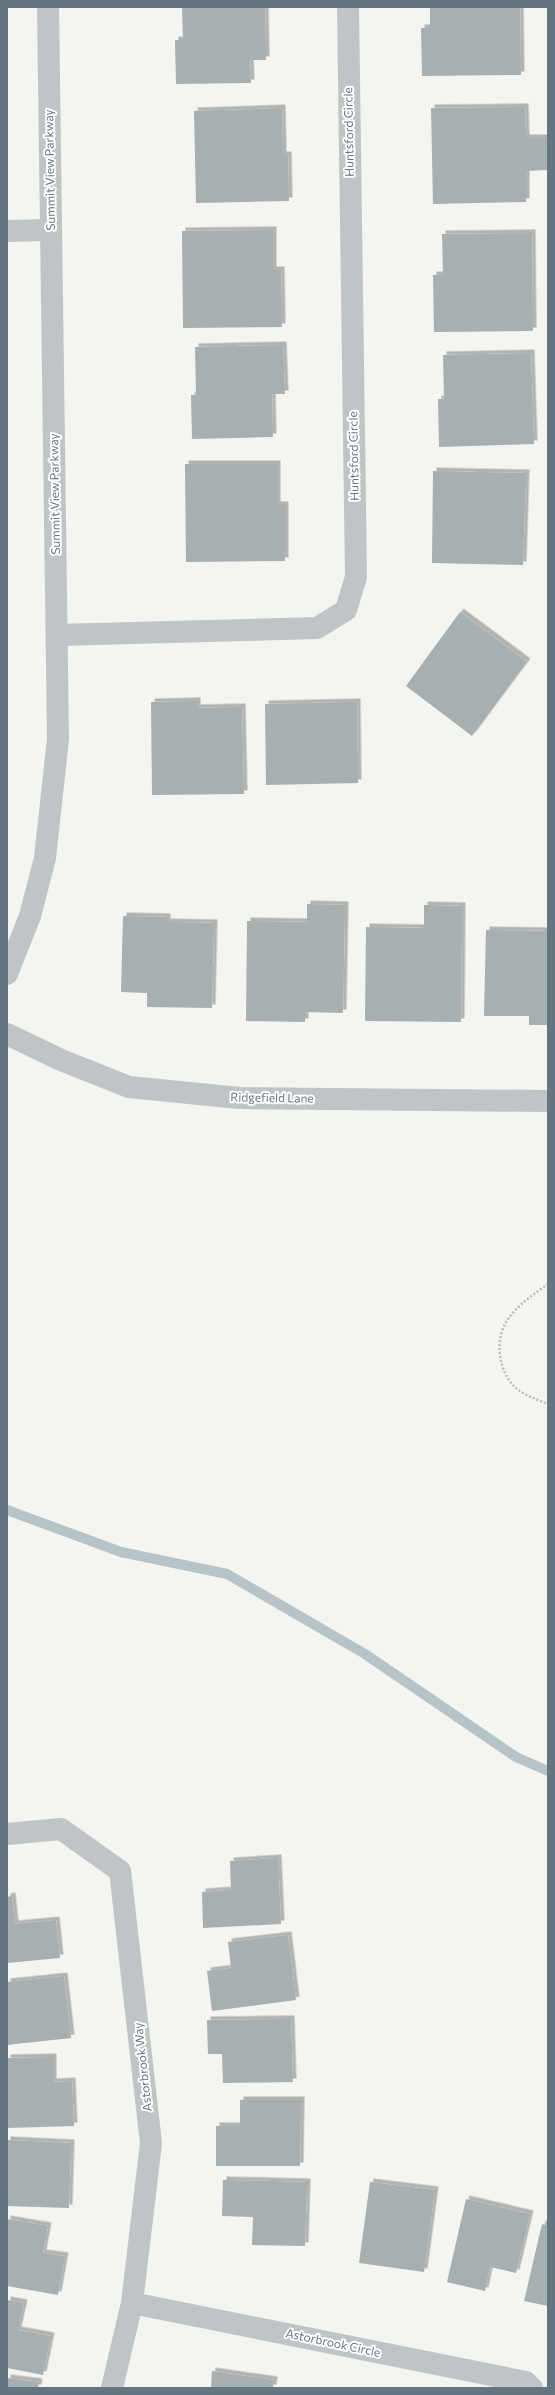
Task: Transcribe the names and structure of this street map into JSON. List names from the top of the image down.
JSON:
{
  "streets": {
    "street": [
      "Huntsford Circle",
      "Summit View Parkway",
      "Ridgefield Lane",
      "Astorbrook Way",
      "Astorbrook Circle"
    ]
  },
  "crossings": [
    ["Huntsford Circle", "Summit View Parkway"],
    ["Astorbrook Way", "Astorbrook Circle"]
  ]
}
